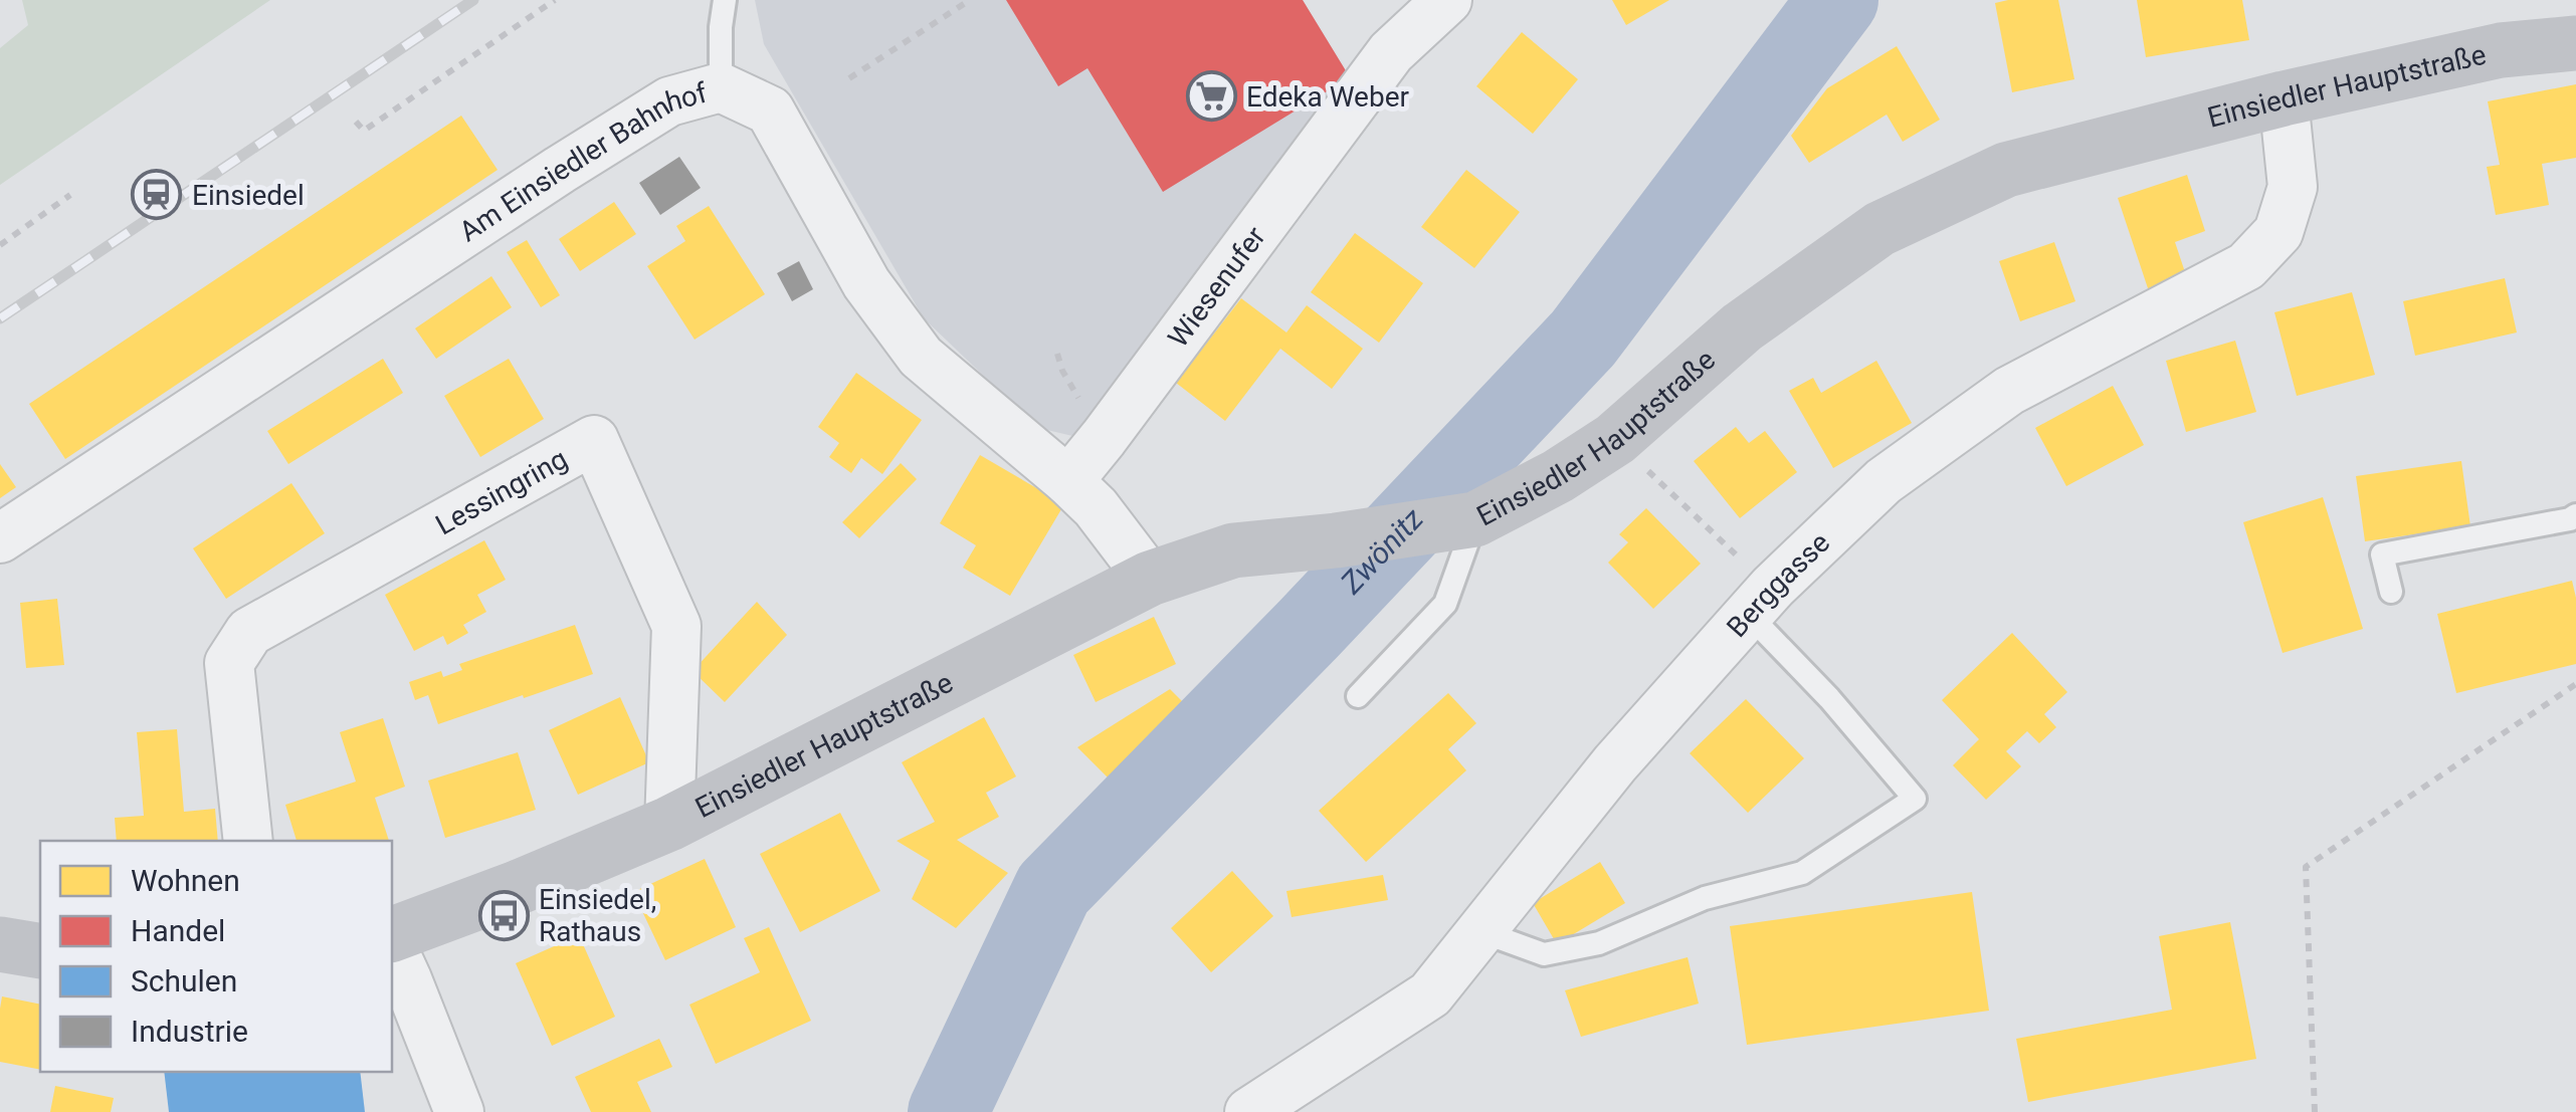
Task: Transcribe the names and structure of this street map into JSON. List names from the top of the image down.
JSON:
{
  "streets": {
    "main road": ["Einsiedler Hauptstraße"],
    "street": [
      "Am Einsiedler Bahnhof",
      "Wiesenufer",
      "Lessingring",
      "Berggasse"
    ]
  },
  "crossings": [
    ["Einsiedler Hauptstraße", "Lessingring"],
    ["Einsiedler Hauptstraße", "Berggasse"],
    ["Am Einsiedler Bahnhof", "Wiesenufer"]
  ],
  "water": ["Zwönitz"],
  "places": {
    "supermarket": ["Edeka Weber"],
    "station": ["Einsiedel"],
    "bus stop": ["Einsiedel, Rathaus"]
  },
  "legend": [
    "Wohnen",
    "Handel",
    "Schulen",
    "Industrie"
  ]
}
